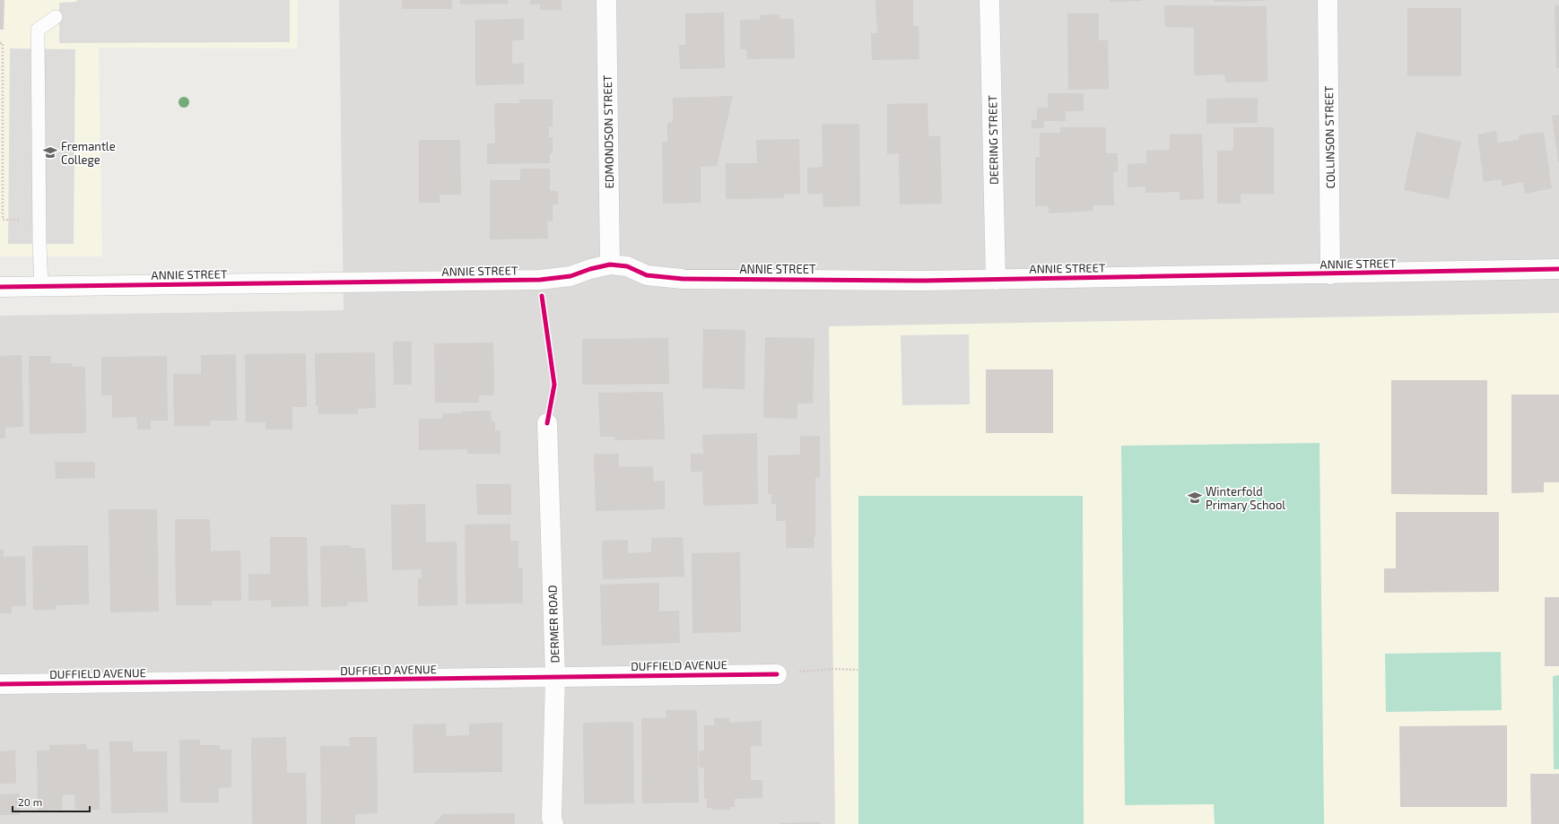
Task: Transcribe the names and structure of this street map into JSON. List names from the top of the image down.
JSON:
{
  "streets": {
    "street": [
      "EDMONDSON STREET",
      "COLLINSON STREET",
      "DEERING STREET",
      "ANNIE STREET",
      "DERMER ROAD",
      "DUFFIELD AVENUE"
    ]
  },
  "crossings": [
    ["EDMONDSON STREET", "ANNIE STREET"],
    ["COLLINSON STREET", "ANNIE STREET"],
    ["DEERING STREET", "ANNIE STREET"],
    ["DERMER ROAD", "DUFFIELD AVENUE"]
  ],
  "places": {
    "school or university": ["Fremantle College", "Winterfold Primary School"]
  },
  "scale_bar": "20 m"
}
